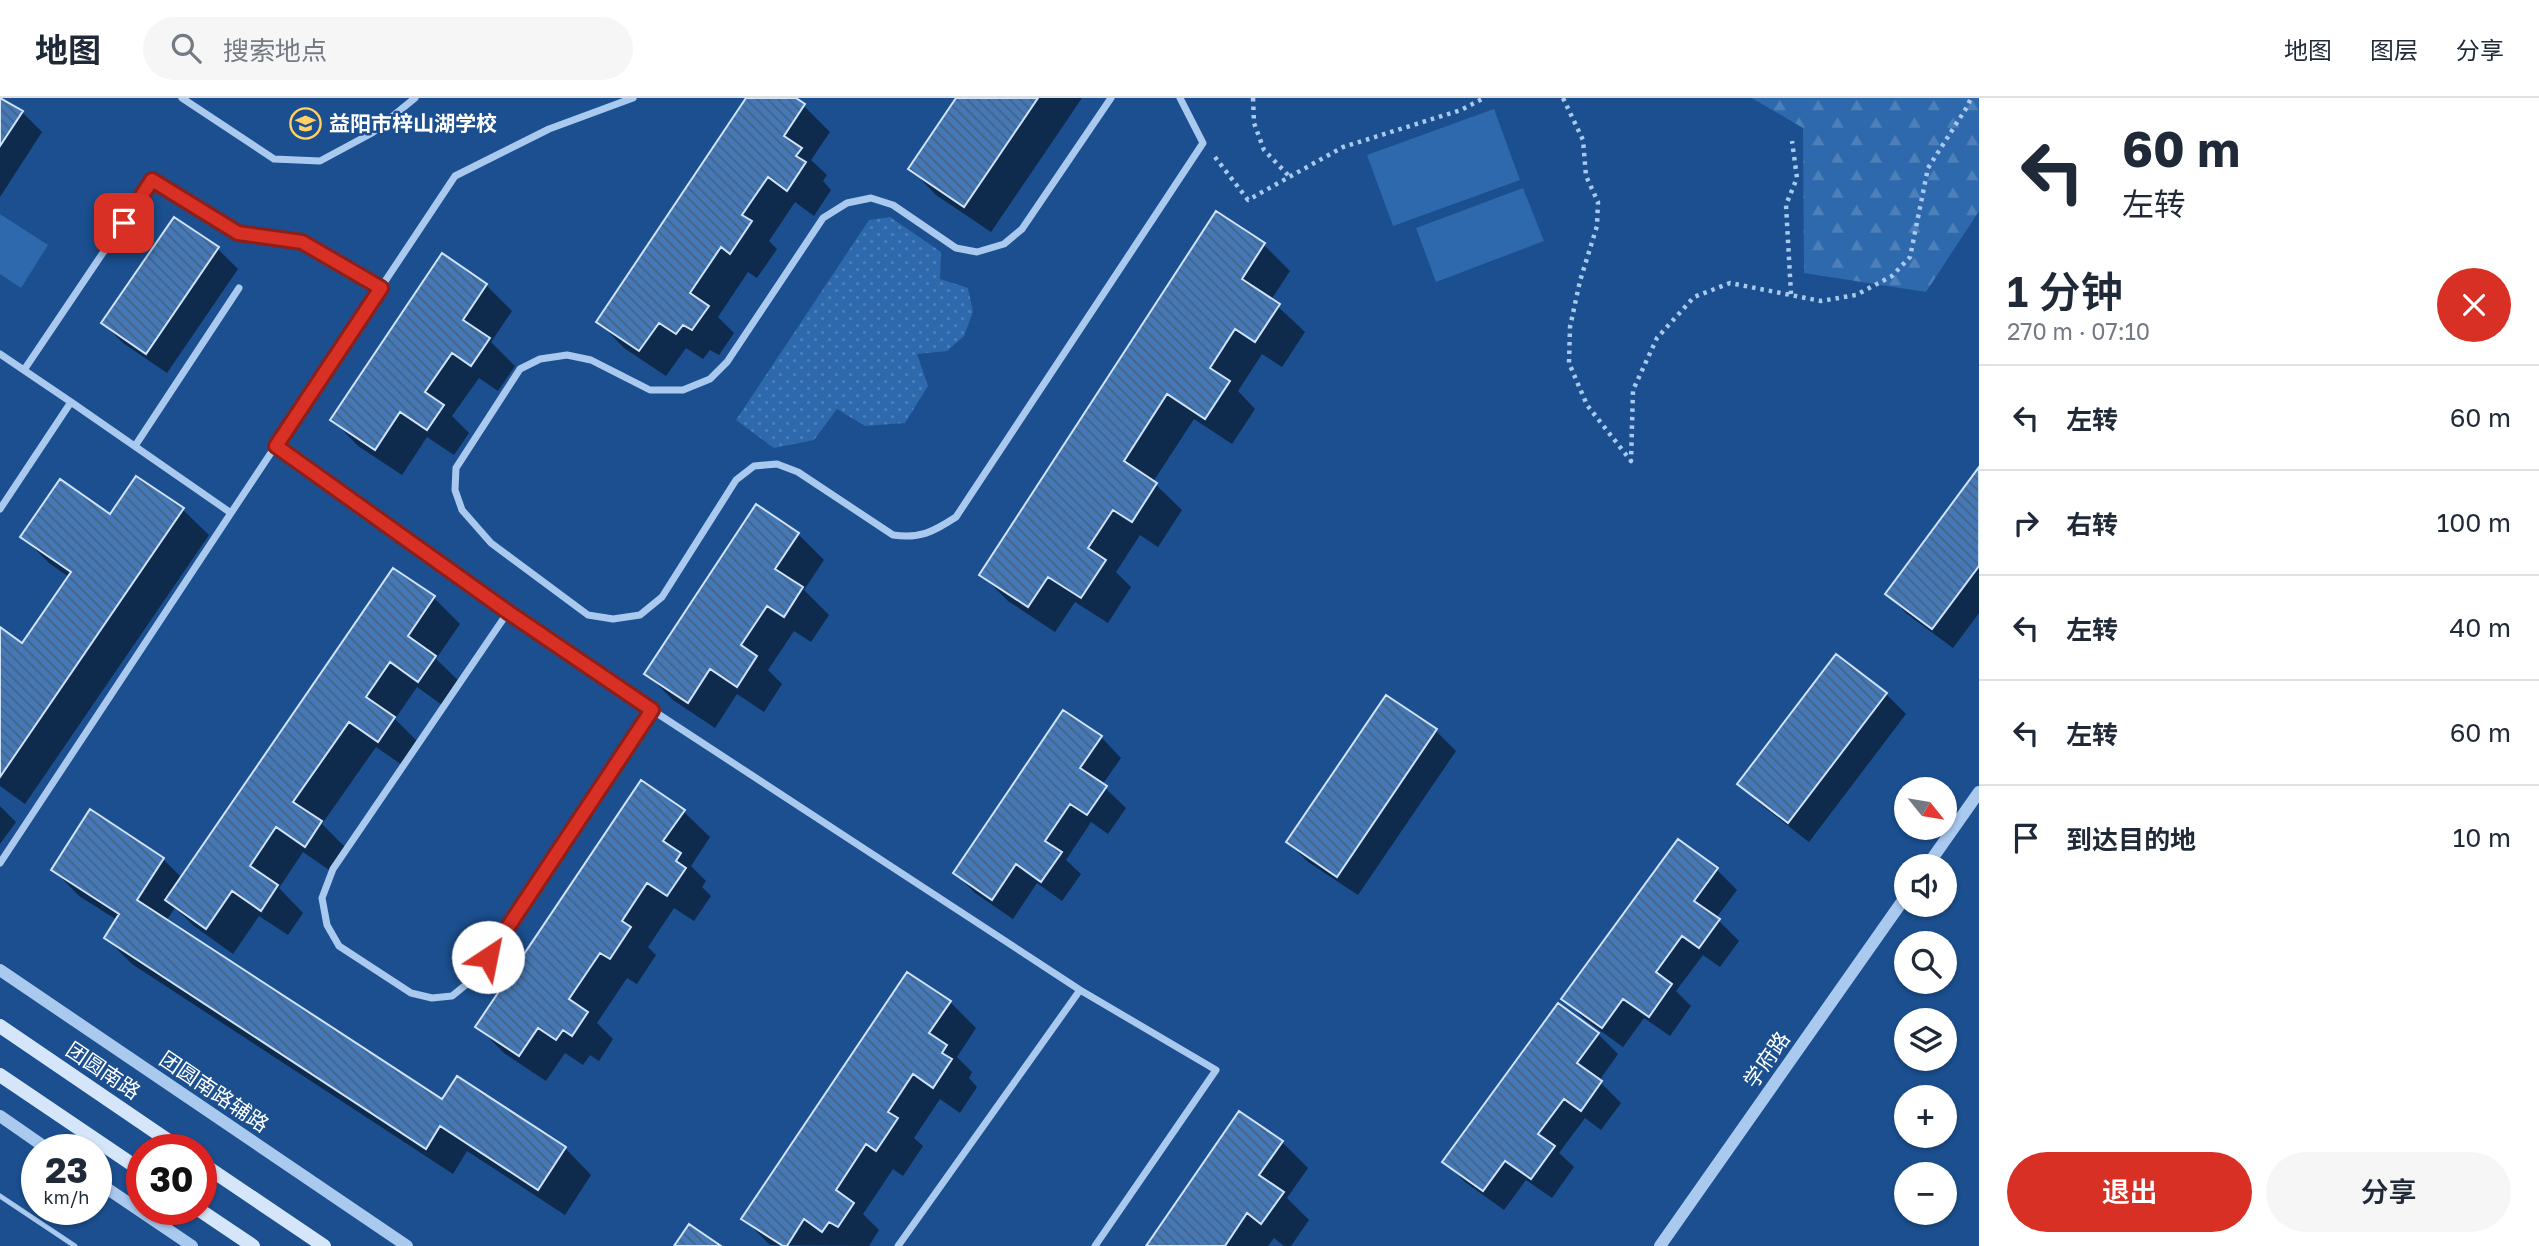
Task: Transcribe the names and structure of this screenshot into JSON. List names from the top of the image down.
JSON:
{
  "streets": {
    "main road": ["团圆南路"],
    "street": ["学府路", "团圆南路辅路"]
  },
  "places": {
    "school or university": ["益阳市梓山湖学校"]
  },
  "north": "bottom right",
  "page": {
    "header": "地图",
    "search": "搜索地点",
    "nav": ["地图", "图层", "分享"],
    "turn": ["60 m", "左转"],
    "heading": ["1 分钟", "270 m · 07:10"],
    "list": [
      {
        "name": "左转",
        "value": "60 m"
      },
      {
        "name": "右转",
        "value": "100 m"
      },
      {
        "name": "左转",
        "value": "40 m"
      },
      {
        "name": "左转",
        "value": "60 m"
      },
      {
        "name": "到达目的地",
        "value": "10 m"
      }
    ],
    "map_buttons": ["+", "−"],
    "speed": "23 km/h",
    "limit": "30",
    "buttons": ["退出", "分享"]
  }
}
